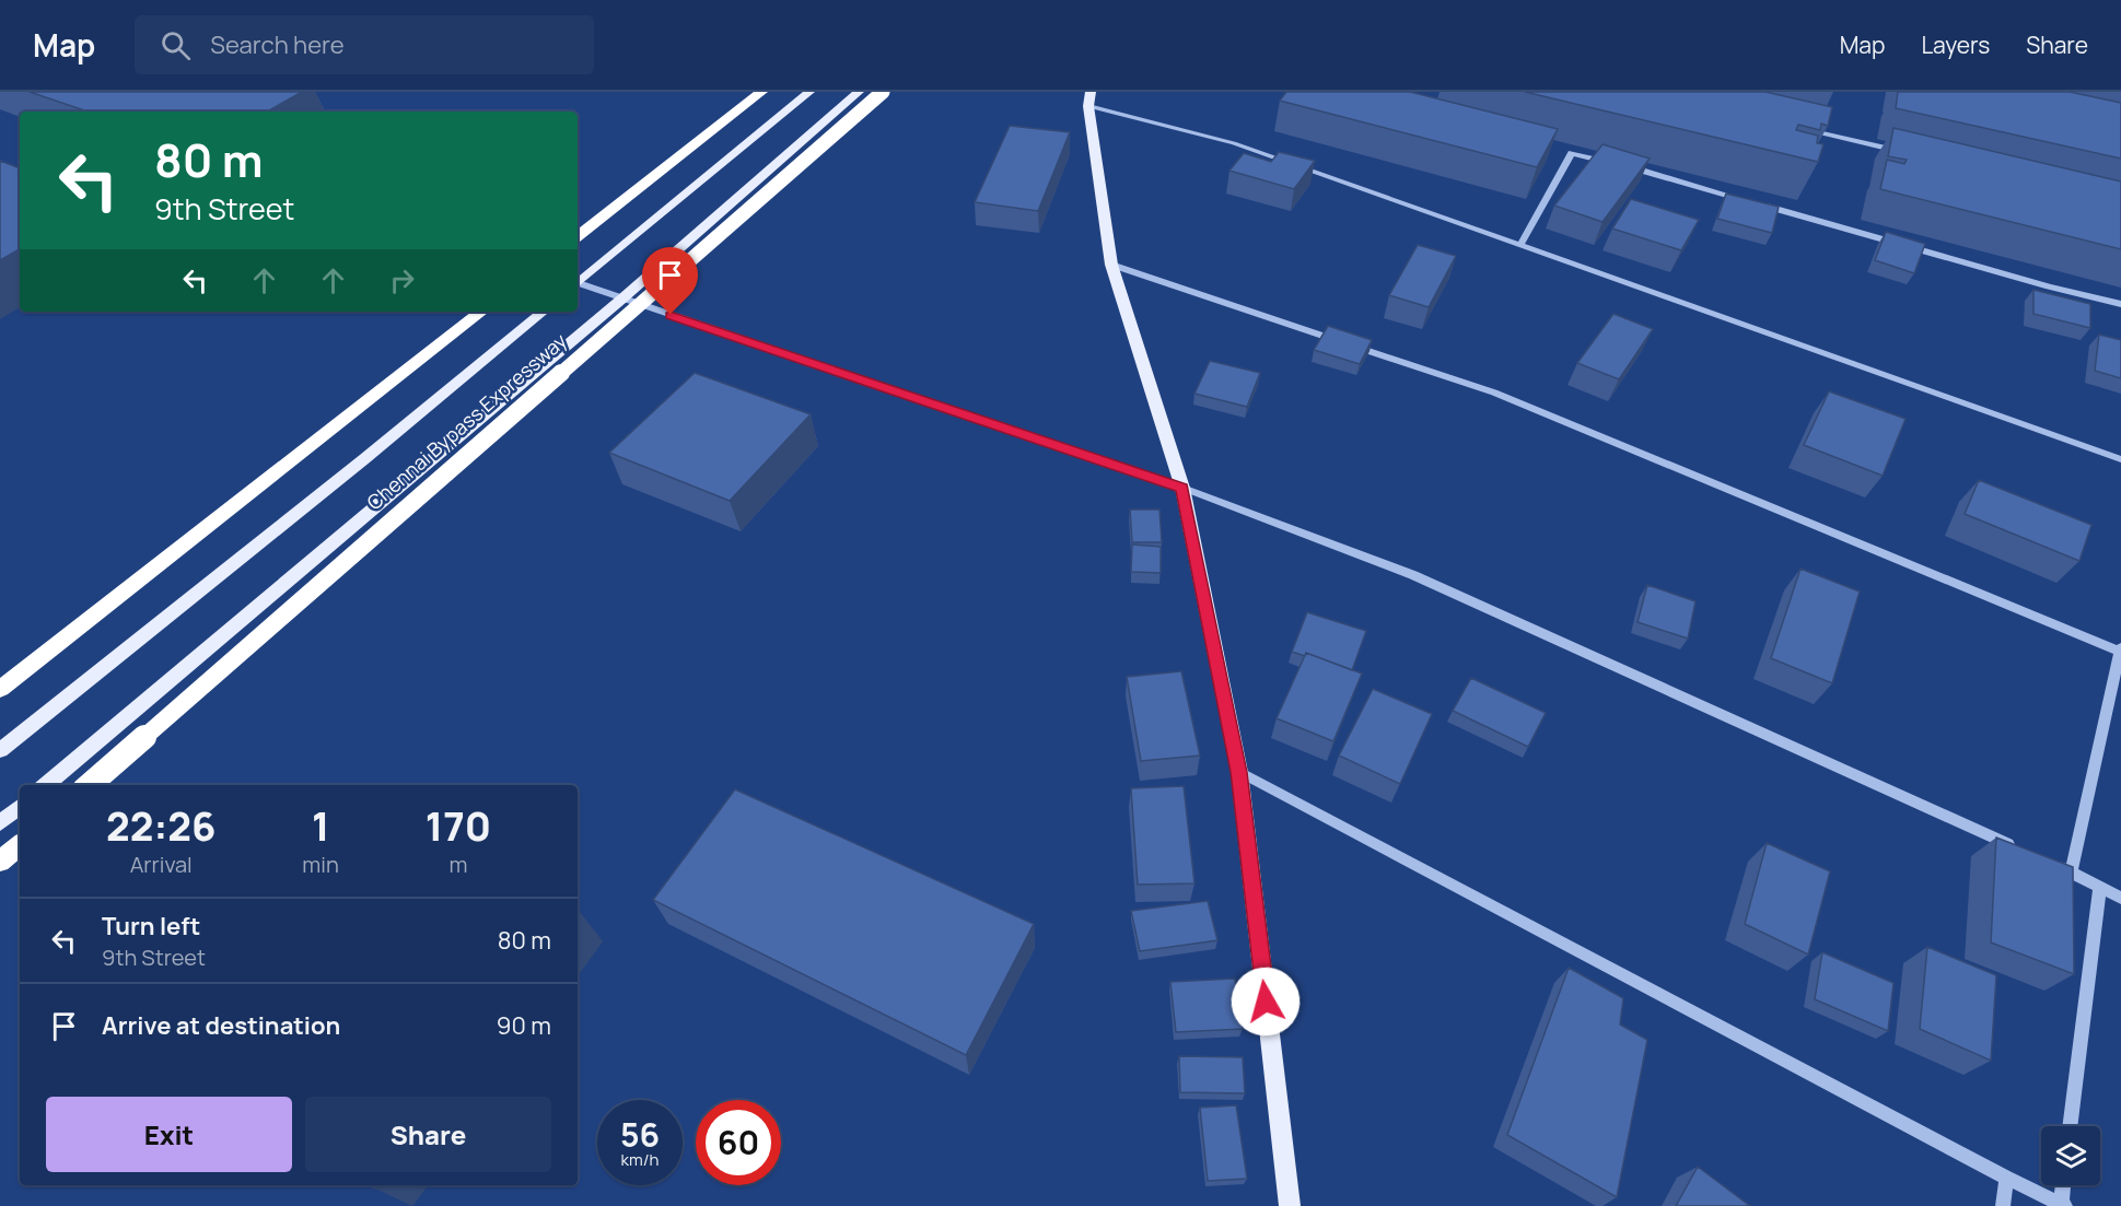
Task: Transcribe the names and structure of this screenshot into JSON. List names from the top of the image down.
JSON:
{
  "streets": {
    "highway": ["Chennai Bypass Expressway"]
  },
  "page": {
    "header": "Map",
    "search": "Search here",
    "nav": ["Map", "Layers", "Share"],
    "turn": ["80 m", "9th Street"],
    "eta": [
      "22:26",
      "Arrival",
      "1",
      "min",
      "170",
      "m"
    ],
    "list": [
      {
        "name": "Turn left",
        "note": "9th Street",
        "value": "80 m"
      },
      {
        "name": "Arrive at destination",
        "value": "90 m"
      }
    ],
    "buttons": ["Exit", "Share"],
    "speed": "56 km/h",
    "limit": "60"
  }
}
